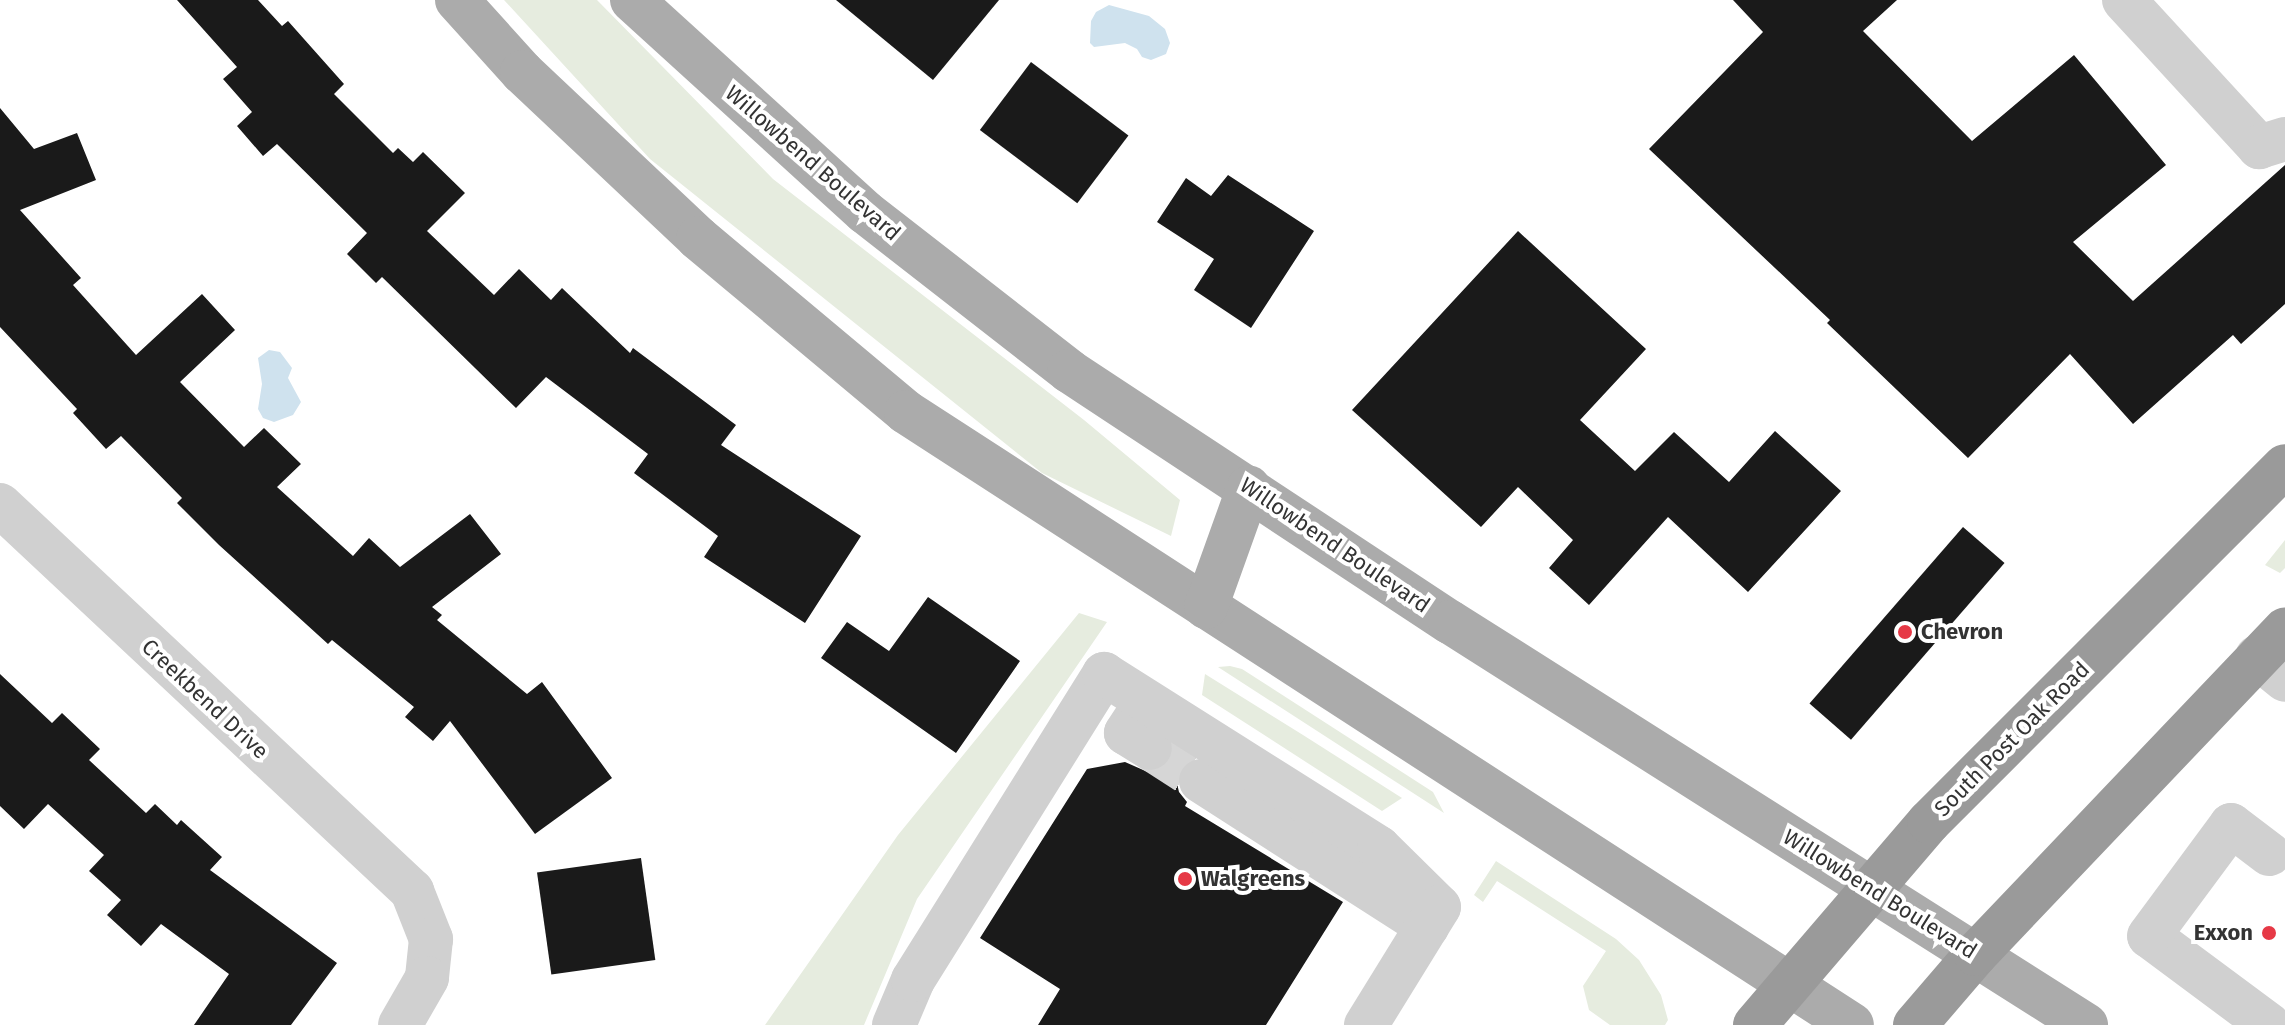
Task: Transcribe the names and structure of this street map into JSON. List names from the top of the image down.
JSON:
{
  "streets": {
    "highway": ["South Post Oak Road"],
    "main road": ["Willowbend Boulevard"],
    "street": ["Creekbend Drive"]
  },
  "crossings": [
    ["Willowbend Boulevard", "South Post Oak Road"]
  ],
  "places": ["Chevron", "Walgreens", "Exxon"]
}
